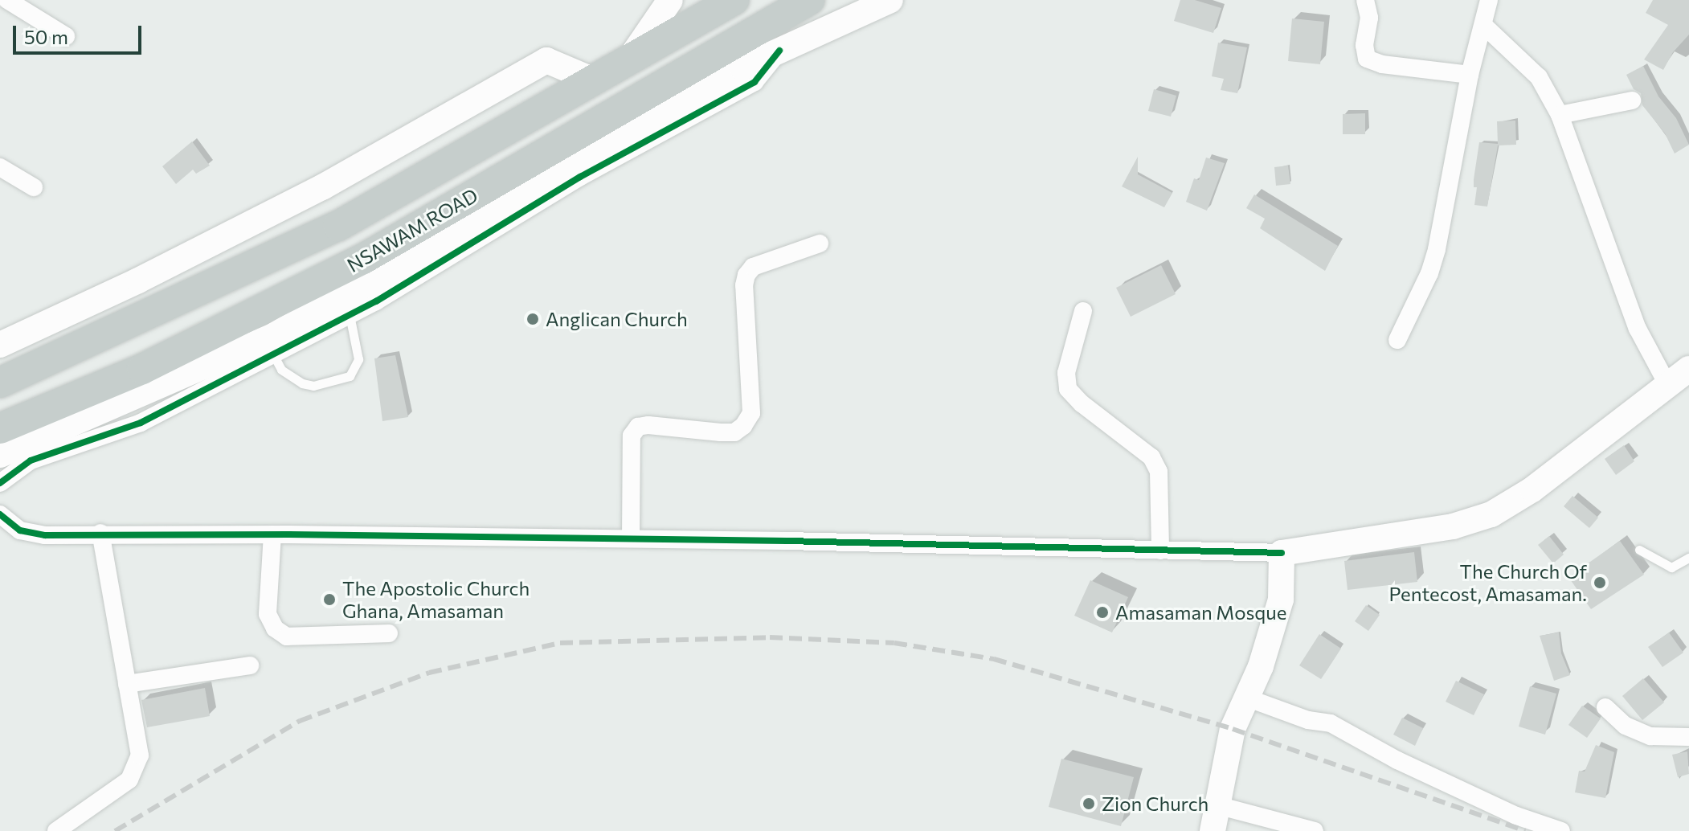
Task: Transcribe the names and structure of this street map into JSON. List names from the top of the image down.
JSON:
{
  "streets": {
    "highway": ["NSAWAM ROAD"]
  },
  "places": [
    "Anglican Church",
    "The Church Of Pentecost, Amasaman.",
    "The Apostolic Church Ghana, Amasaman",
    "Amasaman Mosque",
    "Zion Church"
  ],
  "scale_bar": "50 m"
}
